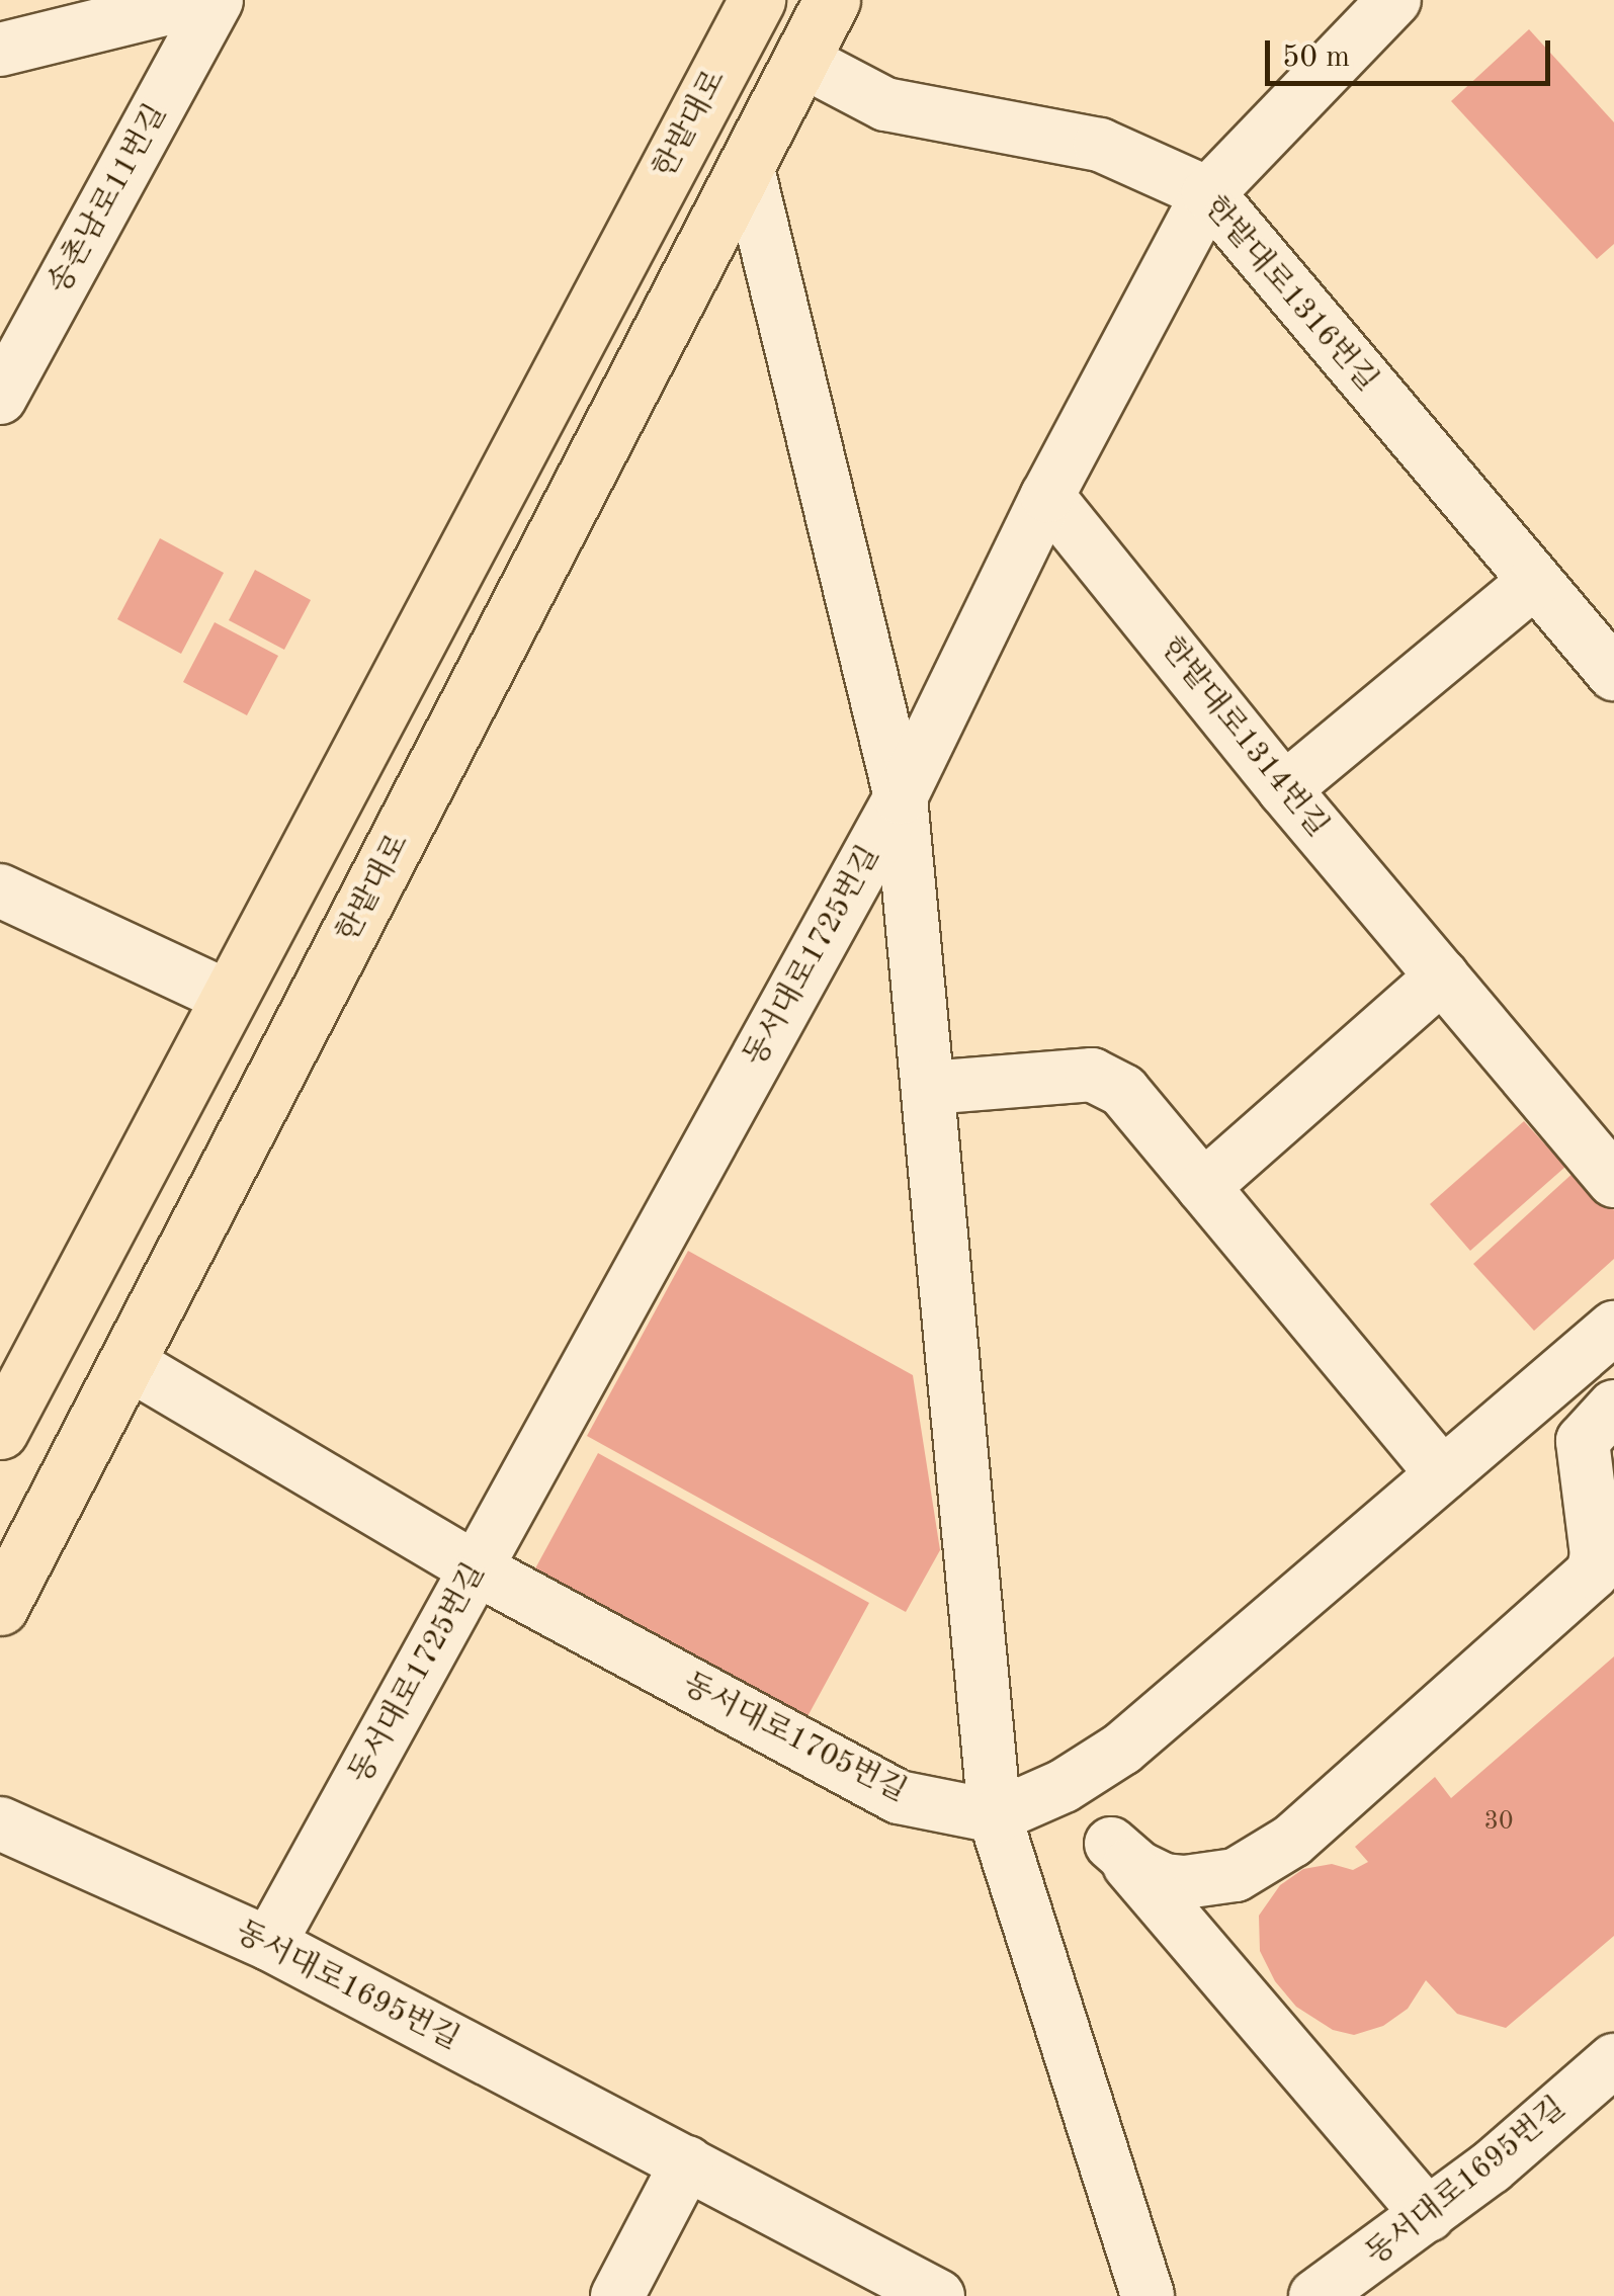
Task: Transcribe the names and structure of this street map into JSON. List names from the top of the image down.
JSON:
{
  "streets": {
    "main road": ["한밭대로"],
    "street": [
      "송촌남로11번길",
      "한밭대로1316번길",
      "한밭대로1314번길",
      "동서대로1725번길",
      "동서대로1705번길",
      "동서대로1695번길"
    ]
  },
  "crossings": [
    ["한밭대로", "한밭대로1316번길"],
    ["한밭대로", "동서대로1705번길"],
    ["한밭대로1316번길", "동서대로1725번길"],
    ["한밭대로1314번길", "동서대로1725번길"],
    ["동서대로1725번길", "동서대로1705번길"],
    ["동서대로1725번길", "동서대로1695번길"]
  ],
  "house_numbers": ["30"],
  "scale_bar": "50 m"
}
